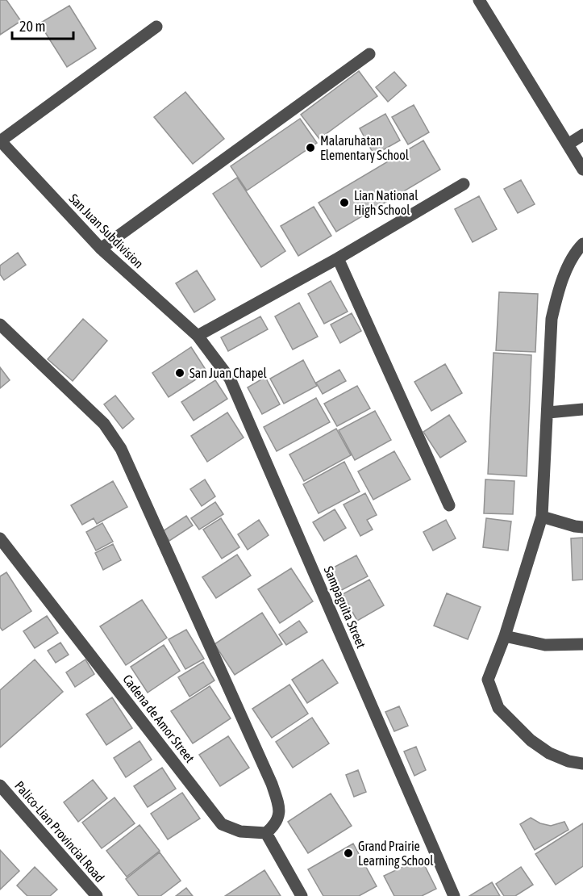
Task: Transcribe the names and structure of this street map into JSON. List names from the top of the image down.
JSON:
{
  "streets": {
    "street": [
      "San Juan Subdivision",
      "Sampaguita Street",
      "Cadena de Amor Street",
      "Palico-Lian Provincial Road"
    ]
  },
  "crossings": [
    ["San Juan Subdivision", "Sampaguita Street"]
  ],
  "places": [
    "Malaruhatan Elementary School",
    "Lian National High School",
    "San Juan Chapel",
    "Grand Prairie Learning School"
  ],
  "scale_bar": "20 m"
}
